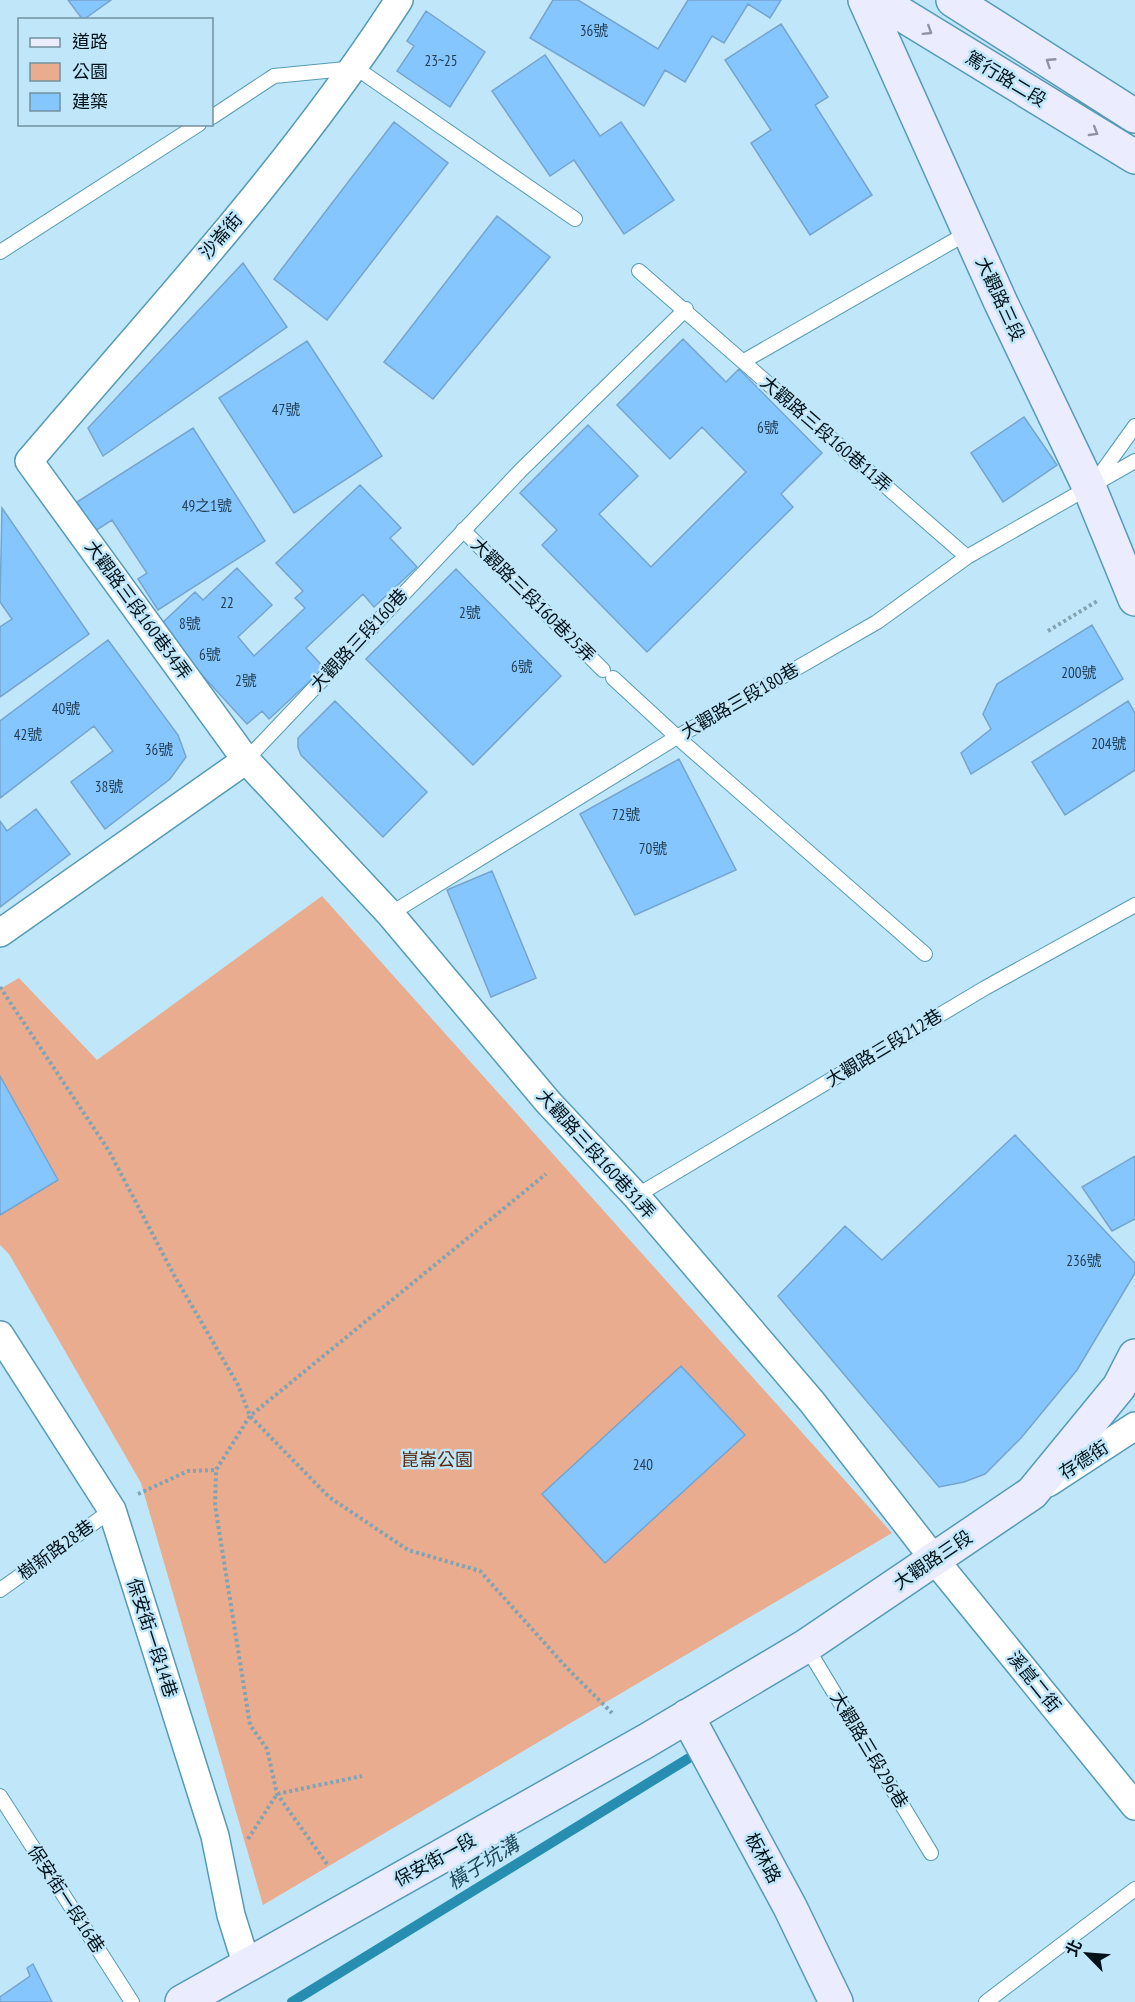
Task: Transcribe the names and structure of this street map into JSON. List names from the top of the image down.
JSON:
{
  "streets": {
    "main road": [
      "篤行路二段",
      "大觀路三段",
      "板林路",
      "保安街一段"
    ],
    "street": [
      "沙崙街",
      "大觀路三段160巷34弄",
      "大觀路三段160巷",
      "大觀路三段160巷31弄",
      "存德街",
      "保安街一段14巷",
      "溪崑二街"
    ],
    "lane": [
      "大觀路三段160巷11弄",
      "大觀路三段160巷25弄",
      "大觀路三段180巷",
      "大觀路三段212巷",
      "樹新路28巷",
      "大觀路三段296巷",
      "保安街一段16巷"
    ]
  },
  "crossings": [
    ["沙崙街", "大觀路三段160巷34弄"],
    ["大觀路三段", "大觀路三段180巷"],
    ["大觀路三段", "大觀路三段160巷31弄"],
    ["大觀路三段", "存德街"],
    ["大觀路三段", "溪崑二街"],
    ["大觀路三段", "大觀路三段296巷"],
    ["大觀路三段", "板林路"],
    ["大觀路三段", "保安街一段"],
    ["大觀路三段160巷11弄", "大觀路三段160巷"],
    ["大觀路三段160巷11弄", "大觀路三段180巷"],
    ["大觀路三段160巷25弄", "大觀路三段160巷"],
    ["大觀路三段160巷25弄", "大觀路三段180巷"],
    ["大觀路三段160巷34弄", "大觀路三段160巷"],
    ["大觀路三段160巷34弄", "大觀路三段160巷31弄"],
    ["大觀路三段160巷", "大觀路三段160巷31弄"],
    ["大觀路三段180巷", "大觀路三段160巷31弄"],
    ["大觀路三段212巷", "大觀路三段160巷31弄"],
    ["大觀路三段160巷31弄", "溪崑二街"],
    ["樹新路28巷", "保安街一段14巷"],
    ["保安街一段14巷", "保安街一段"],
    ["板林路", "保安街一段"]
  ],
  "water": ["橫子坑溝"],
  "parks": ["崑崙公園"],
  "house_numbers": [
    "36號",
    "23~25",
    "47號",
    "6號",
    "49之1號",
    "22",
    "2號",
    "8號",
    "6號",
    "6號",
    "200號",
    "2號",
    "40號",
    "42號",
    "204號",
    "36號",
    "38號",
    "72號",
    "70號",
    "236號",
    "240"
  ],
  "legend": ["道路", "公園", "建築"],
  "north": "top left"
}
